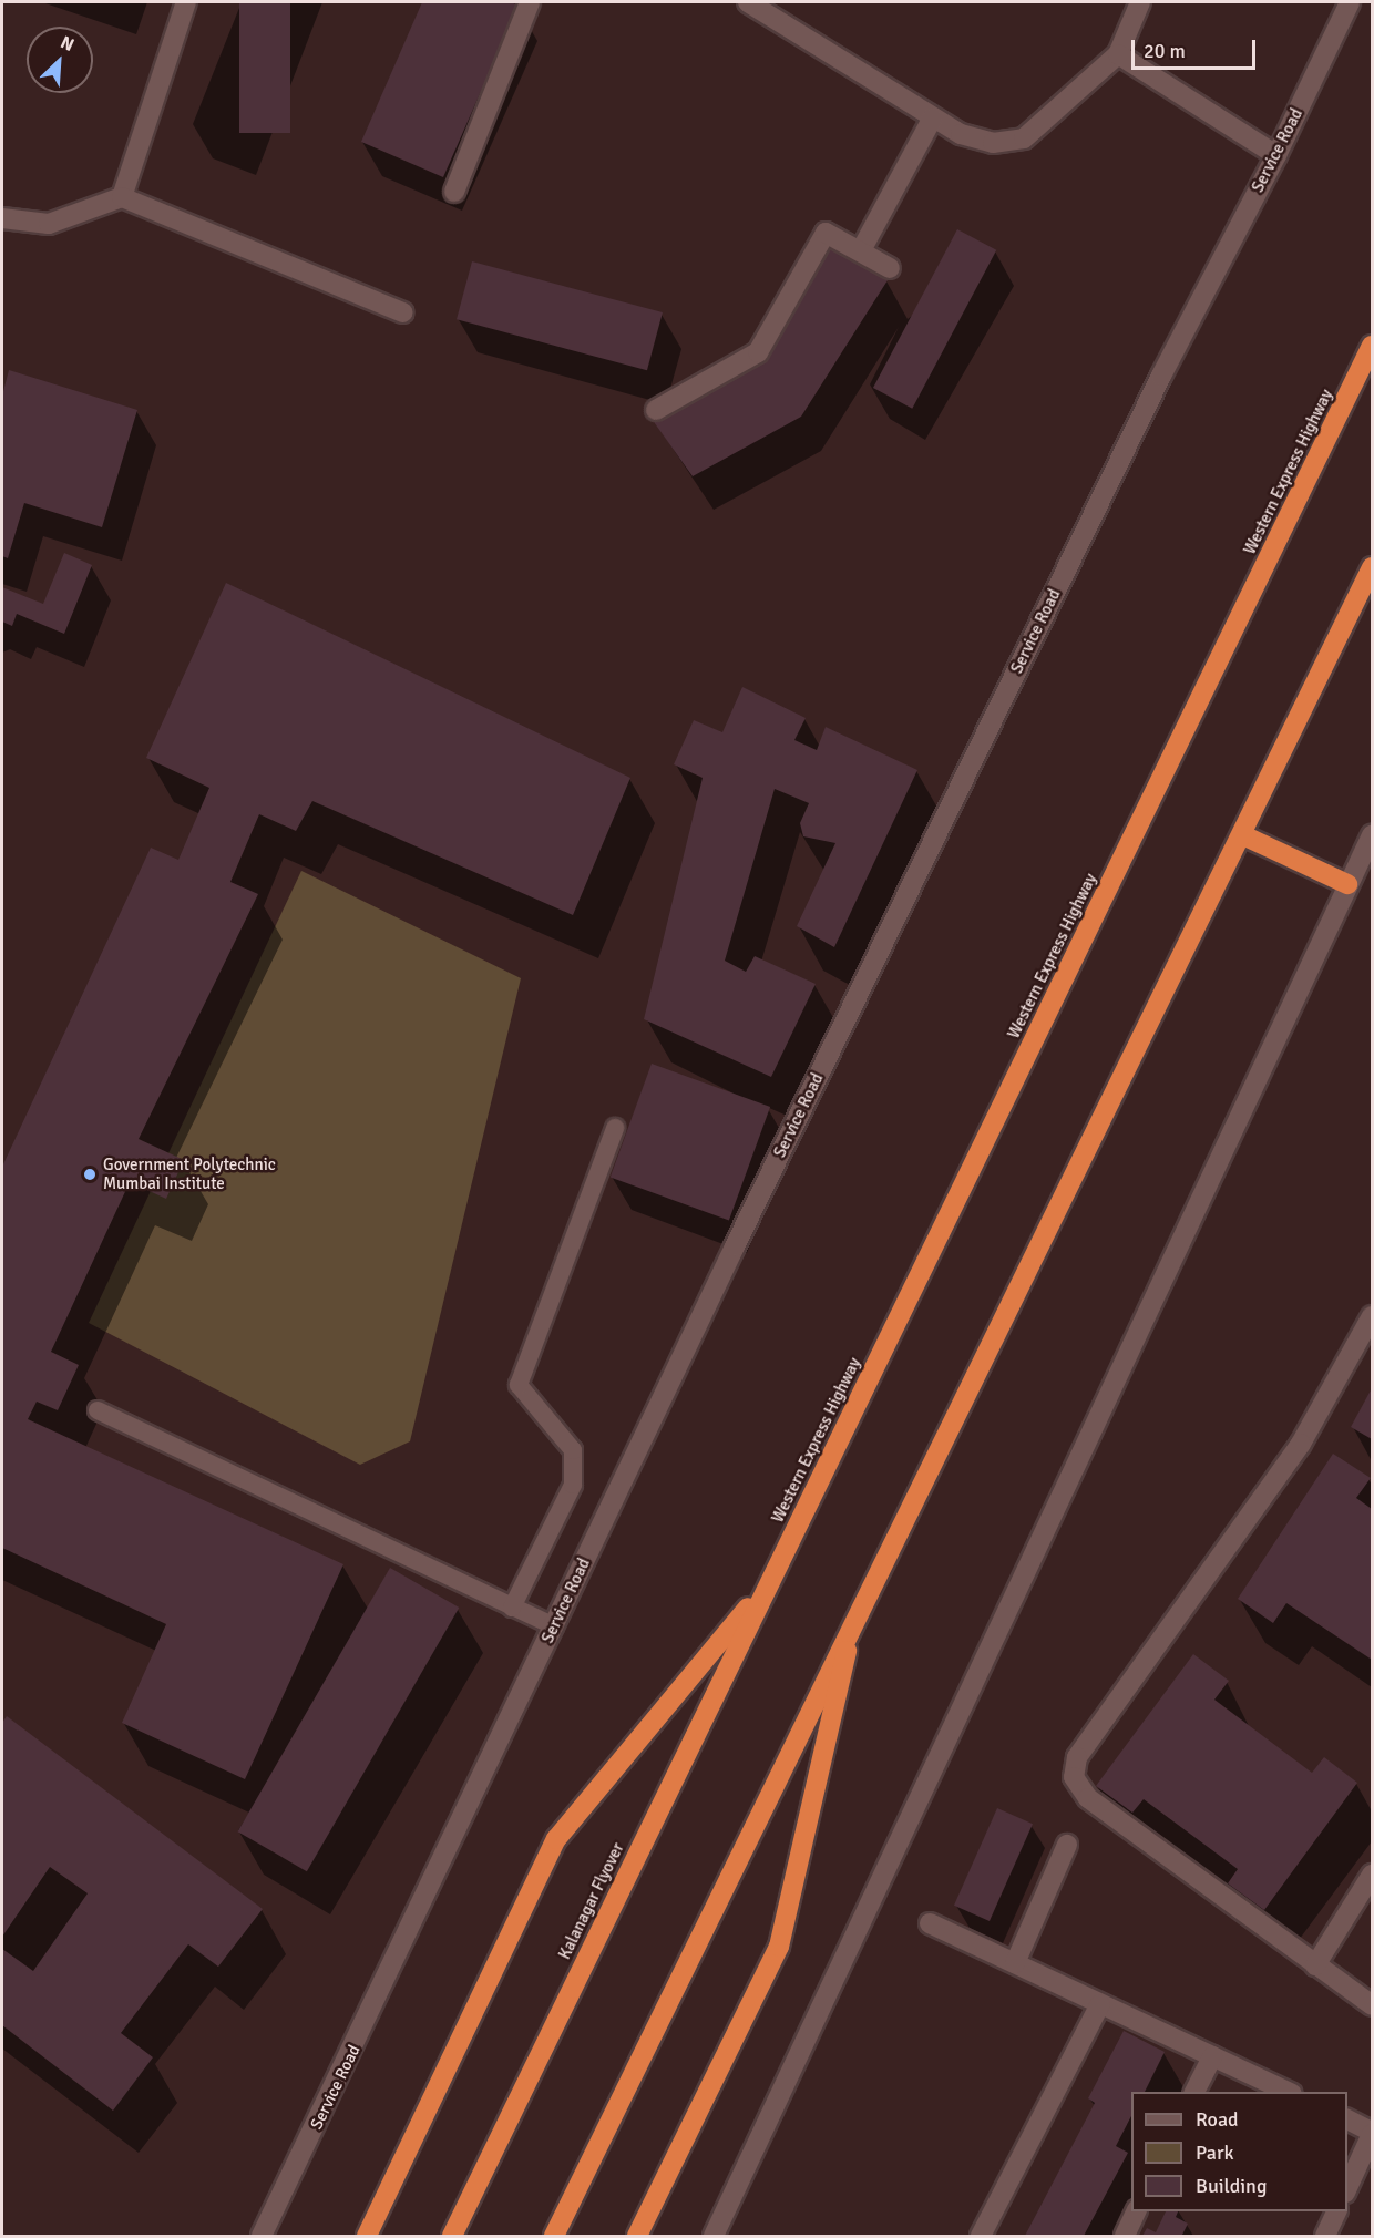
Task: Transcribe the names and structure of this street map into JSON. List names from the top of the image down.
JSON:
{
  "streets": {
    "highway": ["Western Express Highway", "Kalanagar Flyover"],
    "street": ["Service Road"]
  },
  "crossings": [
    ["Western Express Highway", "Kalanagar Flyover"]
  ],
  "places": ["Government Polytechnic Mumbai Institute"],
  "legend": ["Road", "Park", "Building"],
  "scale_bar": "20 m",
  "north": "top right"
}
